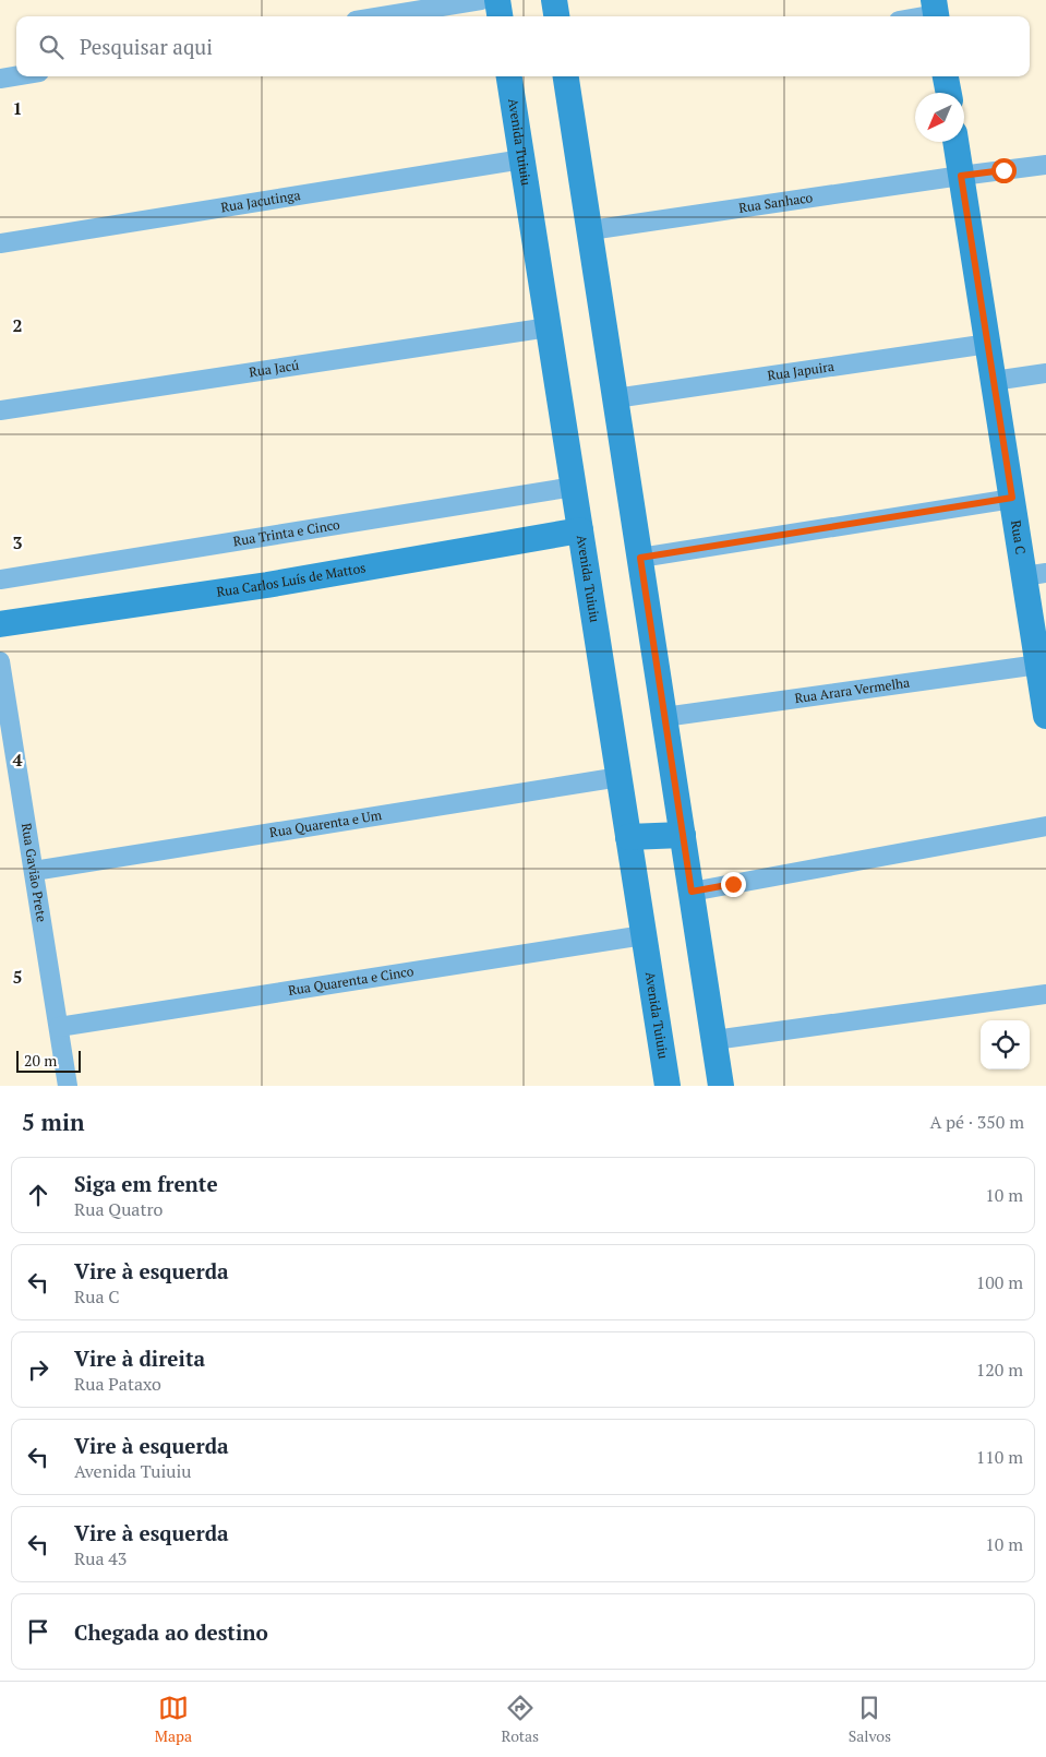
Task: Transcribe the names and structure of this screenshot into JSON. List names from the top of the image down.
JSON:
{
  "streets": {
    "main road": ["Avenida Tuiuiu", "Rua C", "Rua Carlos Luís de Mattos"],
    "street": [
      "Rua Jacutinga",
      "Rua Sanhaco",
      "Rua Jacú",
      "Rua Japuira",
      "Rua Trinta e Cinco",
      "Rua Arara Vermelha",
      "Rua Quarenta e Um",
      "Rua Gavião Prete",
      "Rua Quarenta e Cinco"
    ]
  },
  "crossings": [
    ["Avenida Tuiuiu", "Rua Jacutinga"],
    ["Avenida Tuiuiu", "Rua Jacú"],
    ["Avenida Tuiuiu", "Rua Trinta e Cinco"],
    ["Avenida Tuiuiu", "Rua Carlos Luís de Mattos"],
    ["Avenida Tuiuiu", "Rua Quarenta e Um"],
    ["Avenida Tuiuiu", "Rua Quarenta e Cinco"],
    ["Rua Sanhaco", "Rua C"],
    ["Rua Japuira", "Rua C"],
    ["Rua C", "Rua Arara Vermelha"],
    ["Rua Quarenta e Um", "Rua Gavião Prete"],
    ["Rua Gavião Prete", "Rua Quarenta e Cinco"]
  ],
  "scale_bar": "20 m",
  "north": "bottom left",
  "page": {
    "search": "Pesquisar aqui",
    "scale": "20 m",
    "heading": ["5 min", "A pé · 350 m"],
    "list": [
      ["Siga em frente", "Rua Quatro", "10 m"],
      ["Vire à esquerda", "Rua C", "100 m"],
      ["Vire à direita", "Rua Pataxo", "120 m"],
      ["Vire à esquerda", "Avenida Tuiuiu", "110 m"],
      ["Vire à esquerda", "Rua 43", "10 m"],
      "Chegada ao destino"
    ],
    "nav": ["Mapa", "Rotas", "Salvos"]
  },
  "grid": {
    "rows": [
      "1",
      "2",
      "3",
      "4",
      "5"
    ]
  }
}
